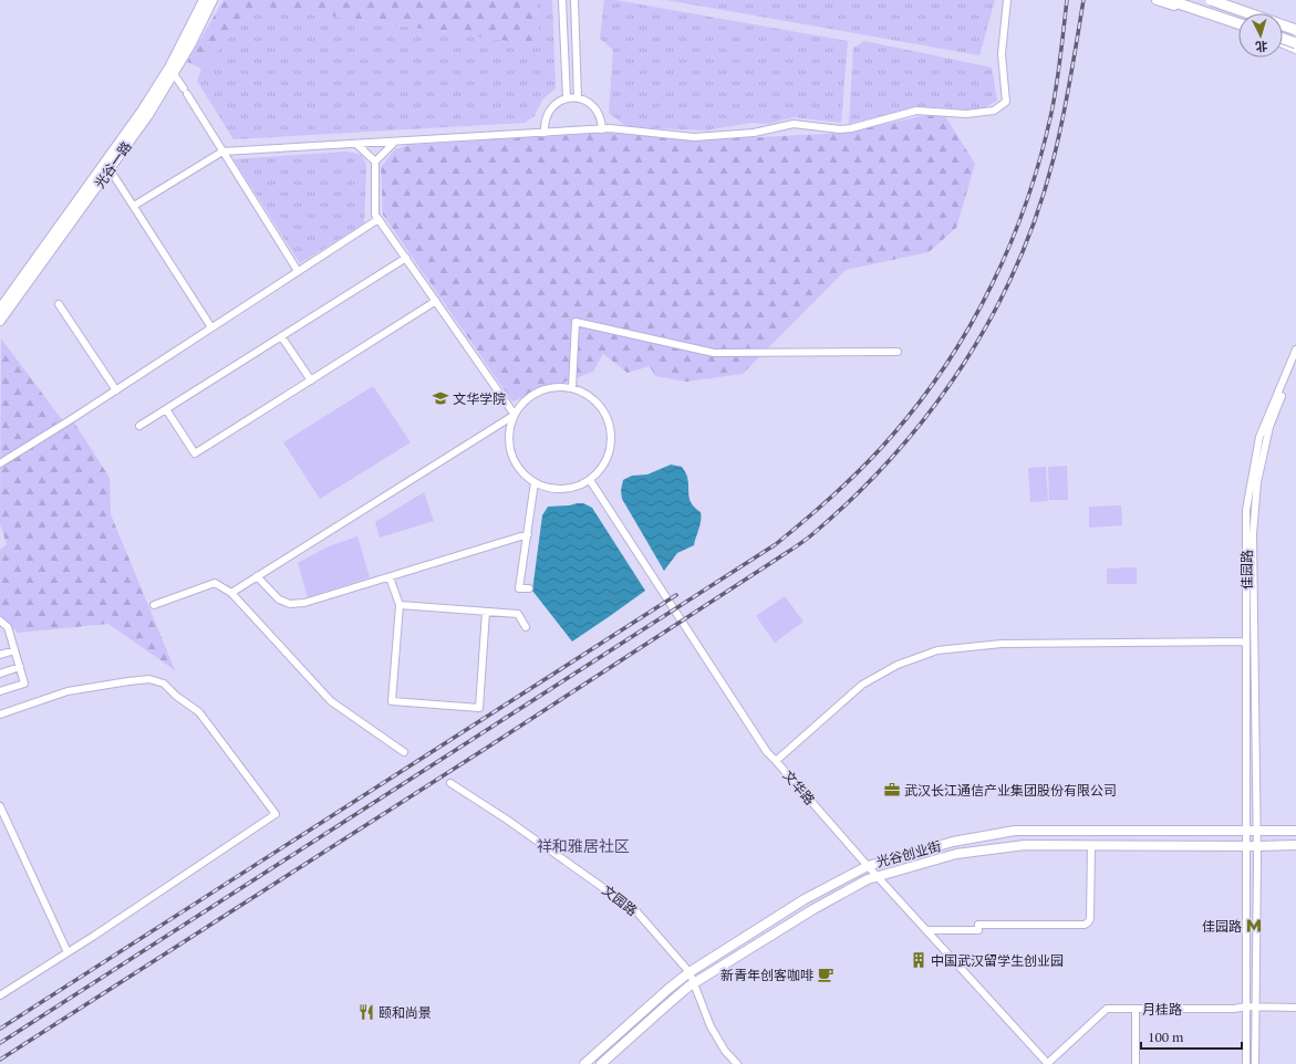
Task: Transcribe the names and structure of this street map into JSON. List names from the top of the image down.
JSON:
{
  "streets": {
    "main road": ["光谷一路", "光谷创业街"],
    "street": [
      "佳园路",
      "文华路",
      "文园路",
      "月桂路"
    ]
  },
  "crossings": [
    ["佳园路", "光谷创业街"],
    ["佳园路", "月桂路"],
    ["文华路", "光谷创业街"],
    ["文华路", "月桂路"],
    ["光谷创业街", "文园路"]
  ],
  "districts": ["祥和雅居社区"],
  "places": {
    "school or university": ["文华学院"],
    "office": ["武汉长江通信产业集团股份有限公司"],
    "metro station": ["佳园路"],
    "building": ["中国武汉留学生创业园"],
    "cafe": ["新青年创客咖啡"],
    "restaurant": ["颐和尚景"]
  },
  "scale_bar": "100 m",
  "north": "bottom"
}
